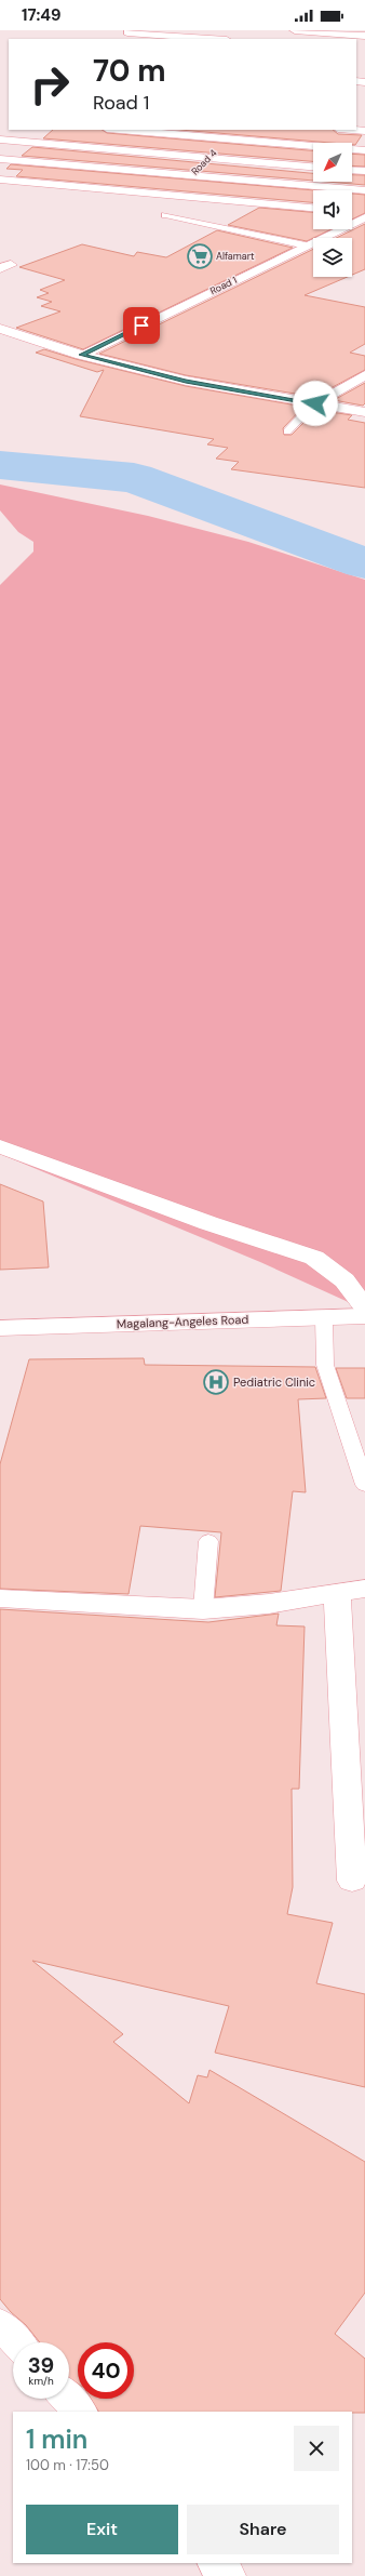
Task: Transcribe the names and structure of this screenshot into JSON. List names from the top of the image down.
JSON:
{
  "streets": {
    "street": ["Road 4", "Road 1", "Magalang-Angeles Road"]
  },
  "places": {
    "supermarket": ["Alfamart"],
    "hospital": ["Pediatric Clinic"]
  },
  "north": "bottom left",
  "page": {
    "status": "17:49",
    "turn": ["70 m", "Road 1"],
    "speed": "39 km/h",
    "limit": "40",
    "heading": ["1 min", "100 m · 17:50"],
    "buttons": ["Exit", "Share"]
  }
}
